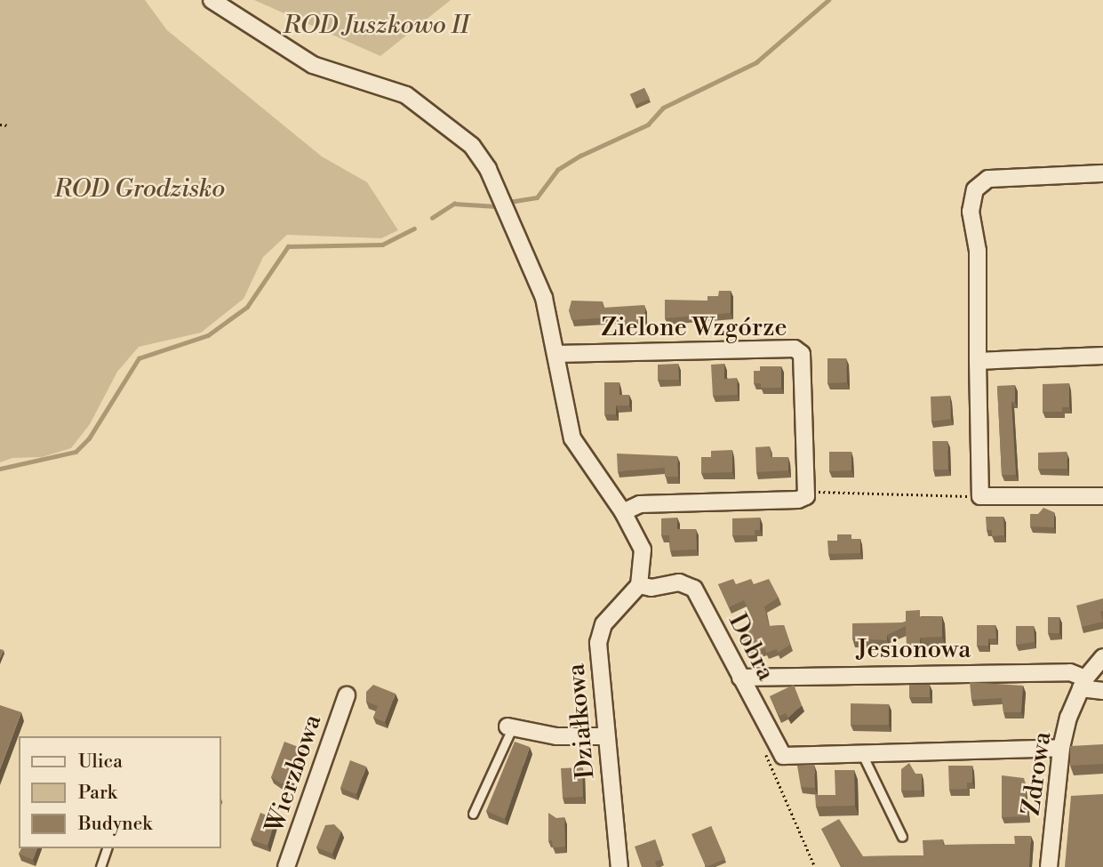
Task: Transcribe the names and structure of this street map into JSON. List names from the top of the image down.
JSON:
{
  "streets": {
    "street": [
      "Zielone Wzgórze",
      "Dobra",
      "Jesionowa",
      "Działkowa",
      "Wierzbowa",
      "Zdrowa"
    ]
  },
  "crossings": [
    ["Dobra", "Jesionowa"],
    ["Dobra", "Działkowa"],
    ["Jesionowa", "Zdrowa"]
  ],
  "parks": ["ROD Juszkowo II", "ROD Grodzisko"],
  "legend": ["Ulica", "Park", "Budynek"]
}
